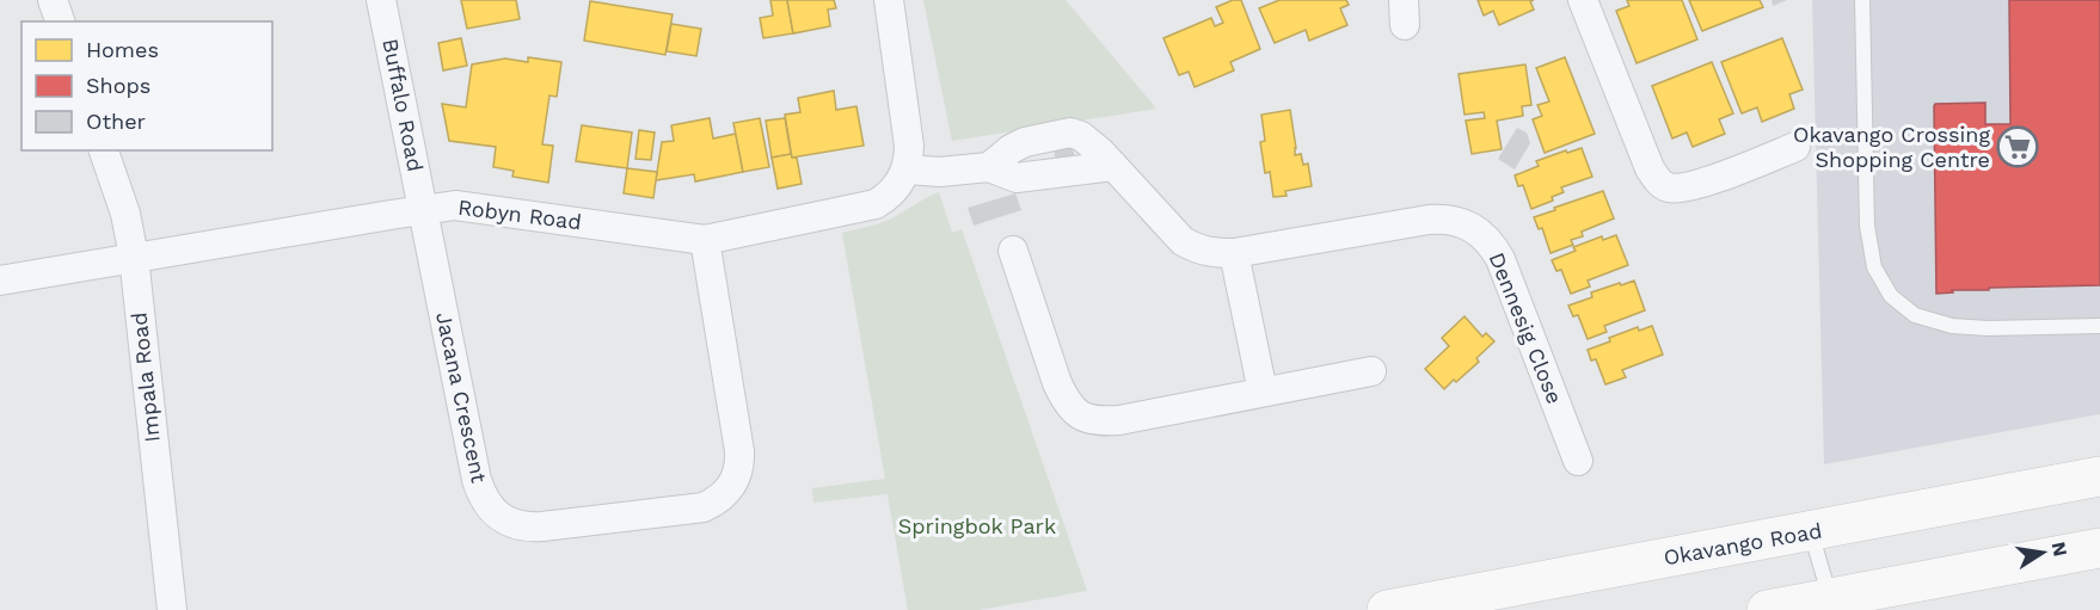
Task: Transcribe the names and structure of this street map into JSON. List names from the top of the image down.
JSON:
{
  "streets": {
    "main road": ["Okavango Road"],
    "street": [
      "Buffalo Road",
      "Robyn Road",
      "Dennesig Close",
      "Impala Road",
      "Jacana Crescent"
    ]
  },
  "crossings": [
    ["Buffalo Road", "Robyn Road"],
    ["Buffalo Road", "Jacana Crescent"],
    ["Robyn Road", "Impala Road"],
    ["Robyn Road", "Jacana Crescent"]
  ],
  "parks": ["Springbok Park"],
  "places": {
    "supermarket": ["Okavango Crossing Shopping Centre"]
  },
  "legend": ["Homes", "Shops", "Other"],
  "north": "right"
}
